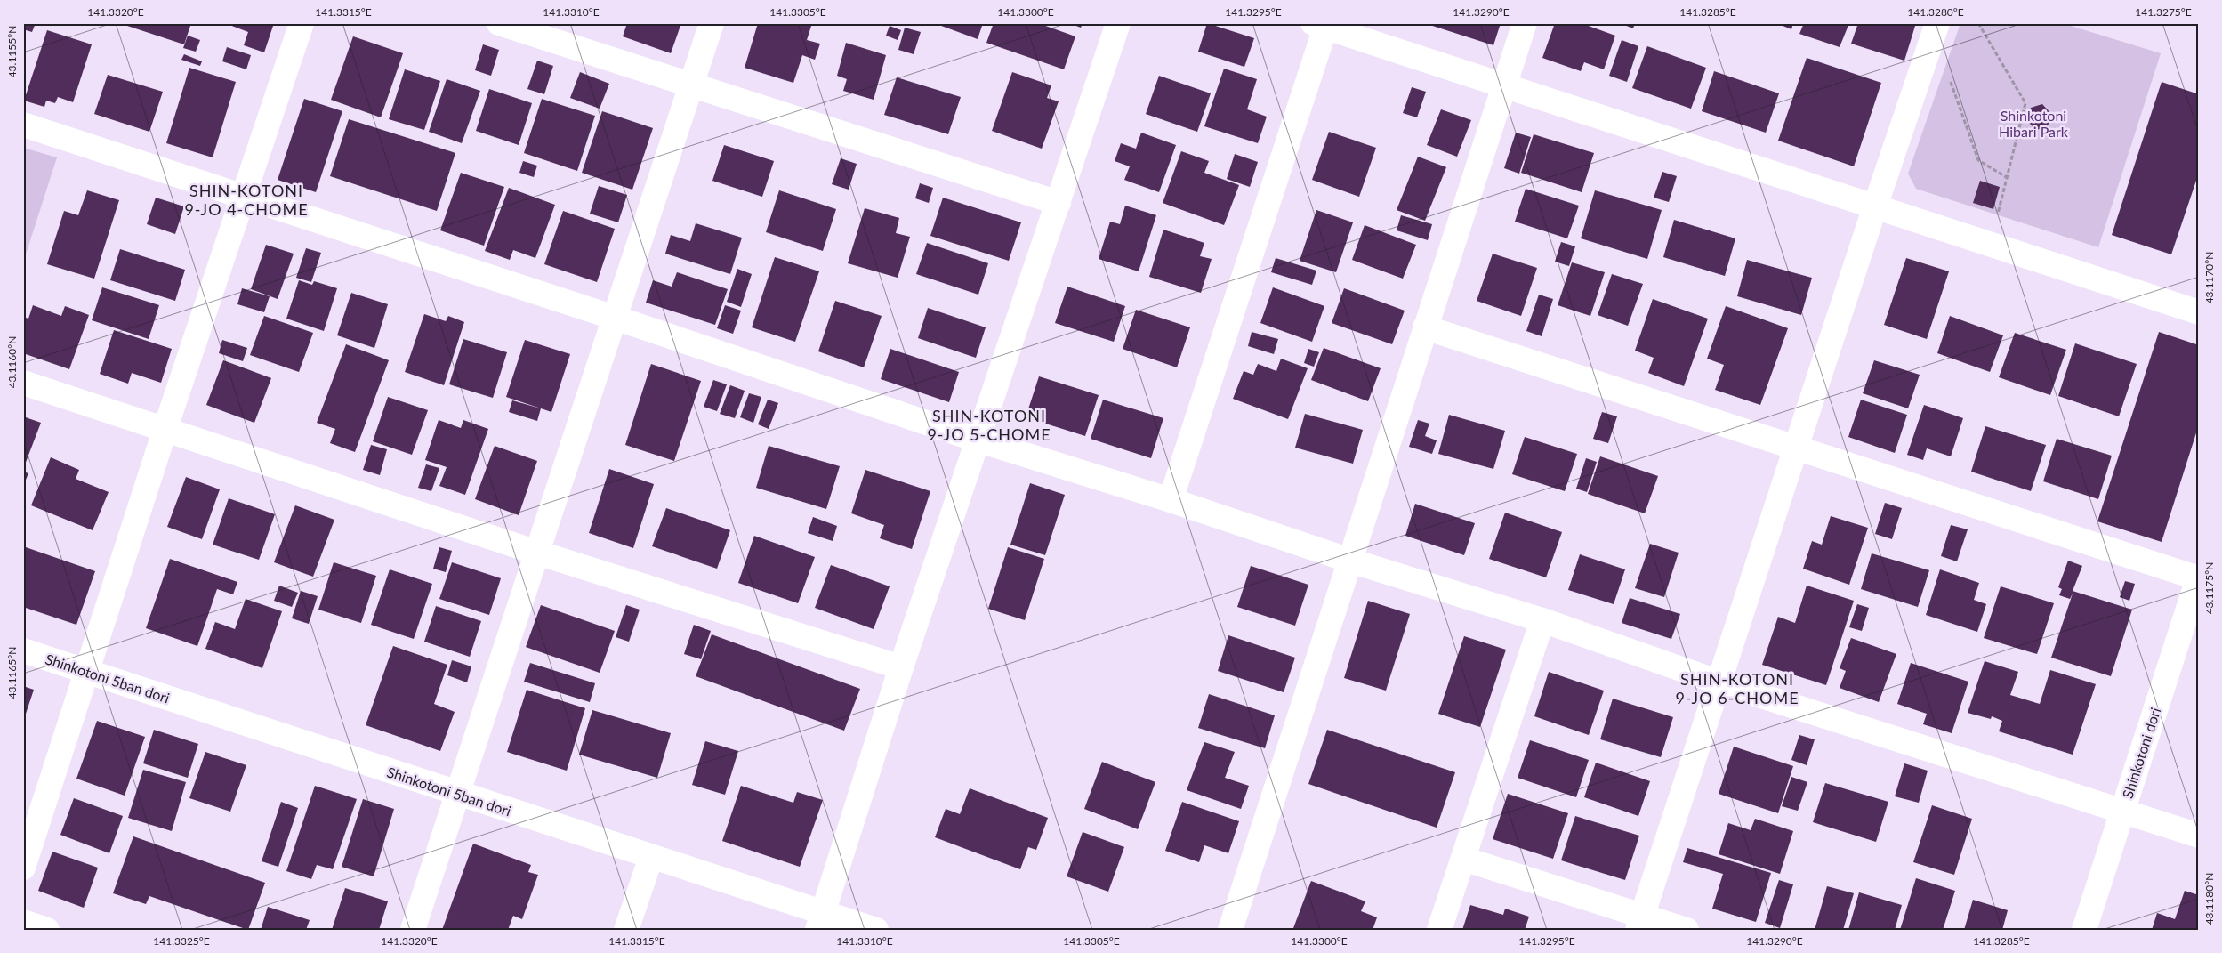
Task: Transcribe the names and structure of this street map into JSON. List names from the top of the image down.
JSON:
{
  "streets": {
    "street": ["Shinkotoni 5ban dori", "Shinkotoni dori"]
  },
  "districts": ["SHIN-KOTONI 9-JO 4-CHOME", "SHIN-KOTONI 9-JO 5-CHOME", "SHIN-KOTONI 9-JO 6-CHOME"],
  "parks": ["Shinkotoni Hibari Park"],
  "coordinates": [
    "141.3320°E",
    "141.3315°E",
    "141.3310°E",
    "141.3305°E",
    "141.3300°E",
    "141.3295°E",
    "141.3290°E",
    "141.3285°E",
    "141.3280°E",
    "141.3275°E",
    "43.1155°N",
    "43.1170°N",
    "43.1160°N",
    "43.1175°N",
    "43.1165°N",
    "43.1180°N",
    "141.3325°E"
  ]
}
